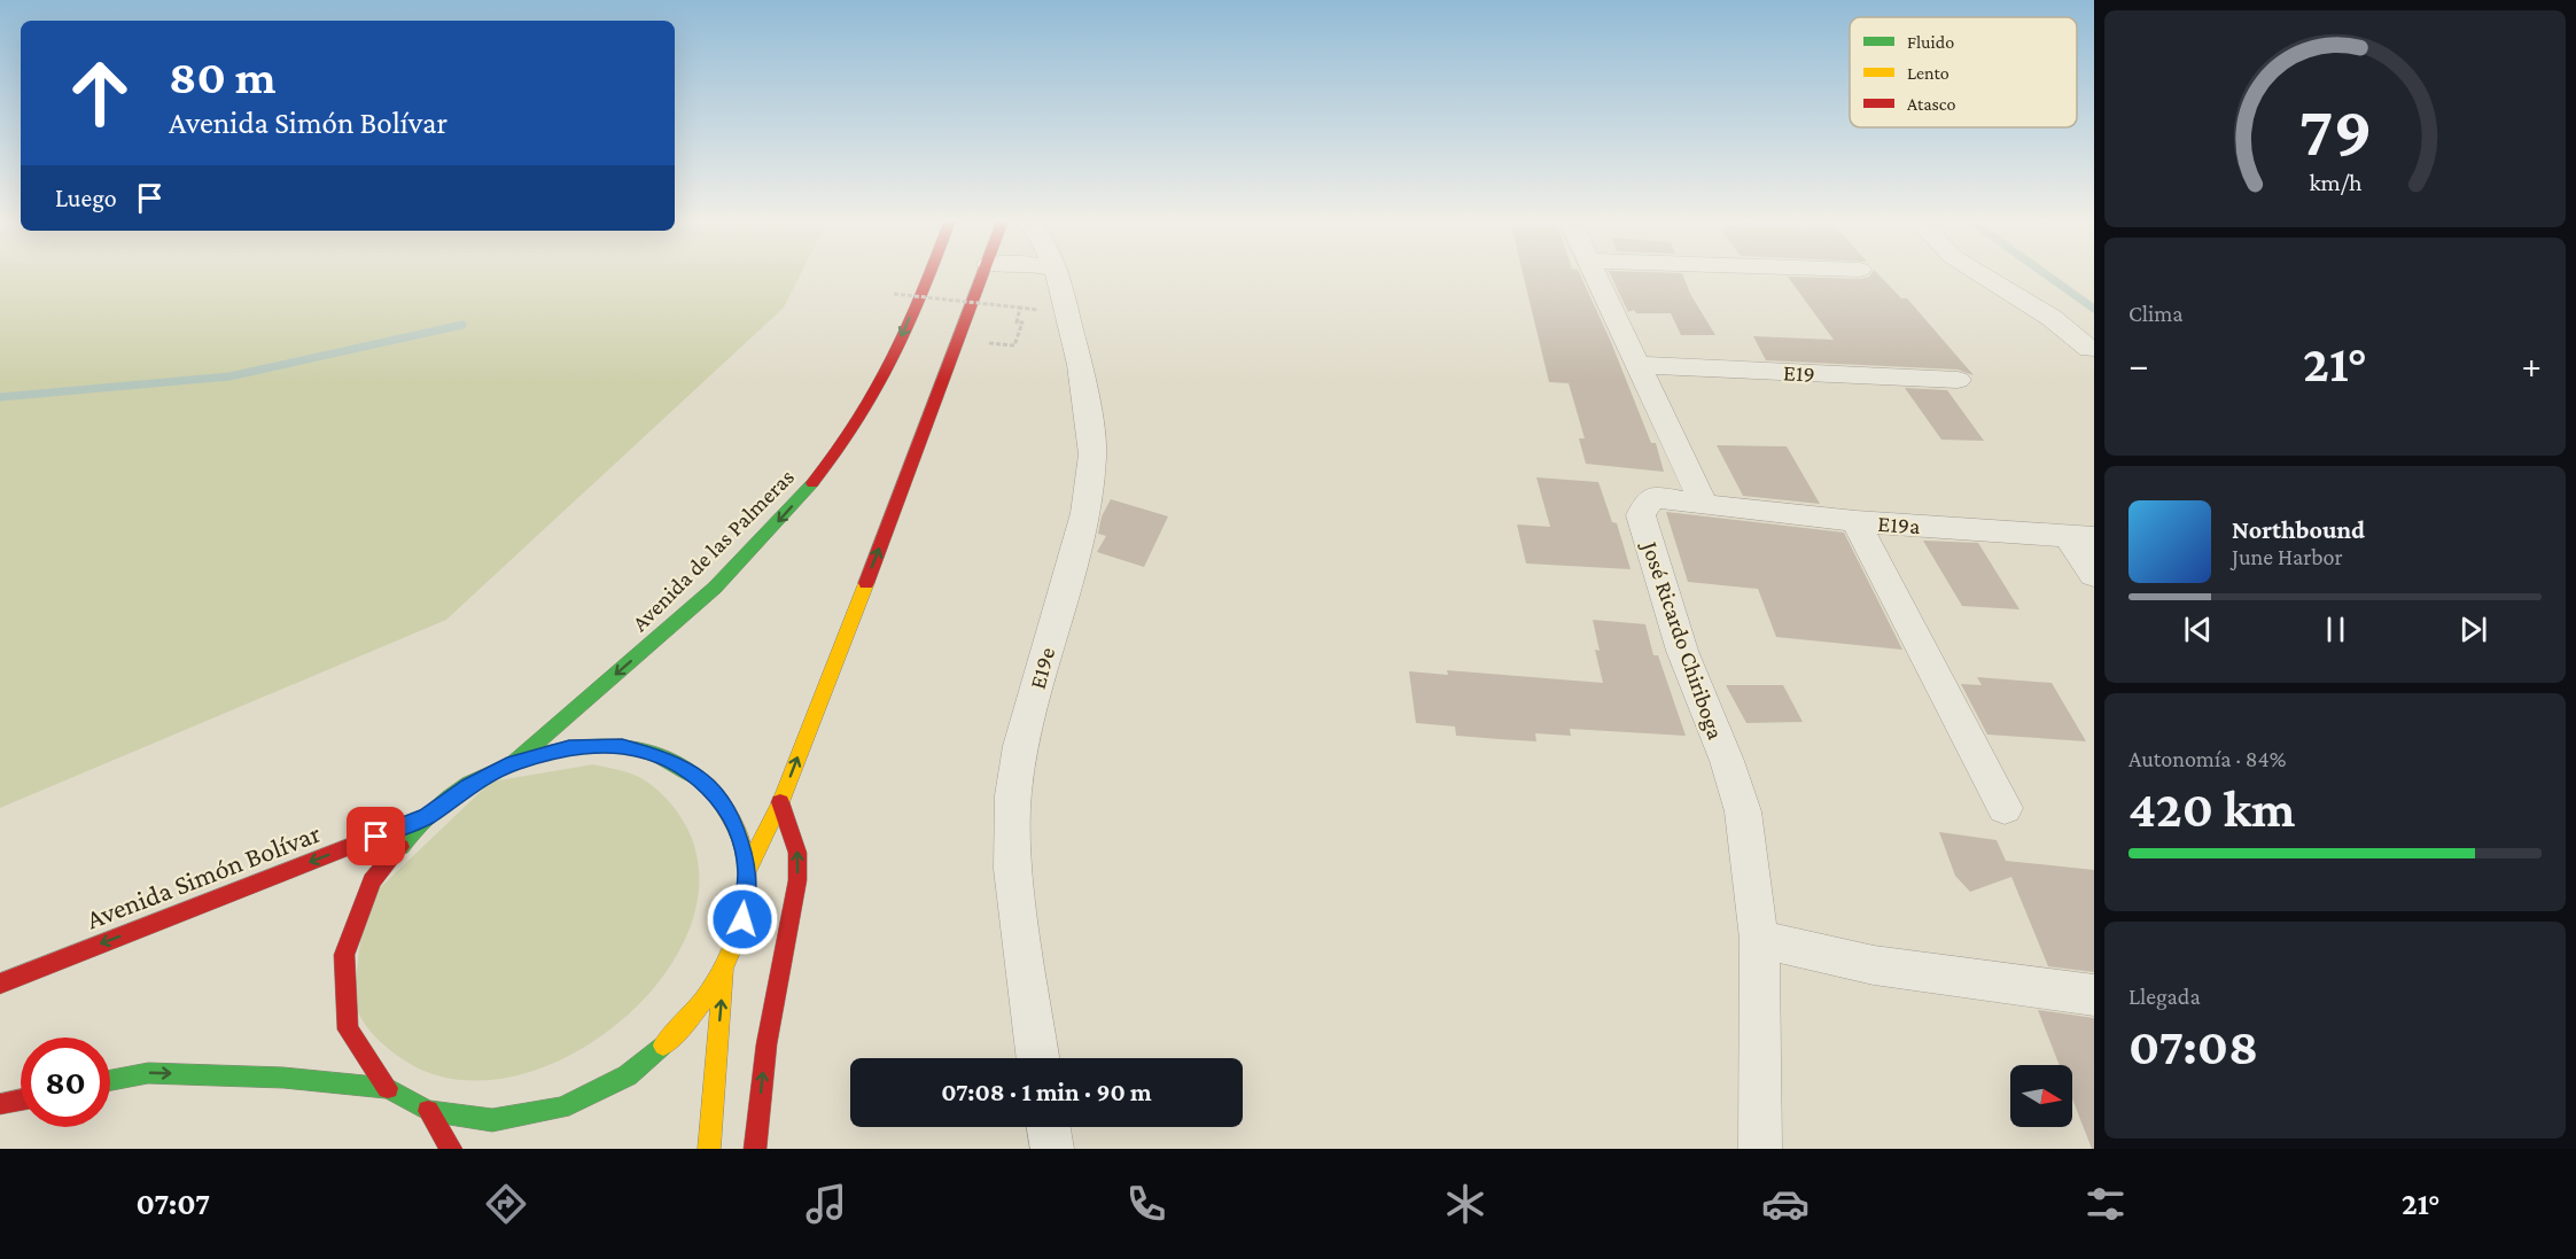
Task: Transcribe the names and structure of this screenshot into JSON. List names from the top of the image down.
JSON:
{
  "streets": {
    "main road": ["Avenida de las Palmeras", "Avenida Simón Bolívar"],
    "street": [
      "E19",
      "E19a",
      "José Ricardo Chiriboga",
      "E19e"
    ]
  },
  "crossings": [
    ["E19a", "José Ricardo Chiriboga"]
  ],
  "one_way": ["Avenida Simón Bolívar"],
  "legend": ["Fluido", "Lento", "Atasco"],
  "north": "right",
  "page": {
    "turn": ["80 m", "Avenida Simón Bolívar"],
    "then": "Luego",
    "tile": [
      "Clima",
      ["Autonomía · 84%", "420 km"],
      ["Llegada", "07:08"]
    ],
    "heat": ["−", "21°", "+"],
    "song": ["Northbound", "June Harbor"],
    "limit": "80",
    "trip": "07:08 · 1 min · 90 m",
    "tabs": ["07:07", "21°"],
    "gauge": ["79", "km/h"]
  }
}
